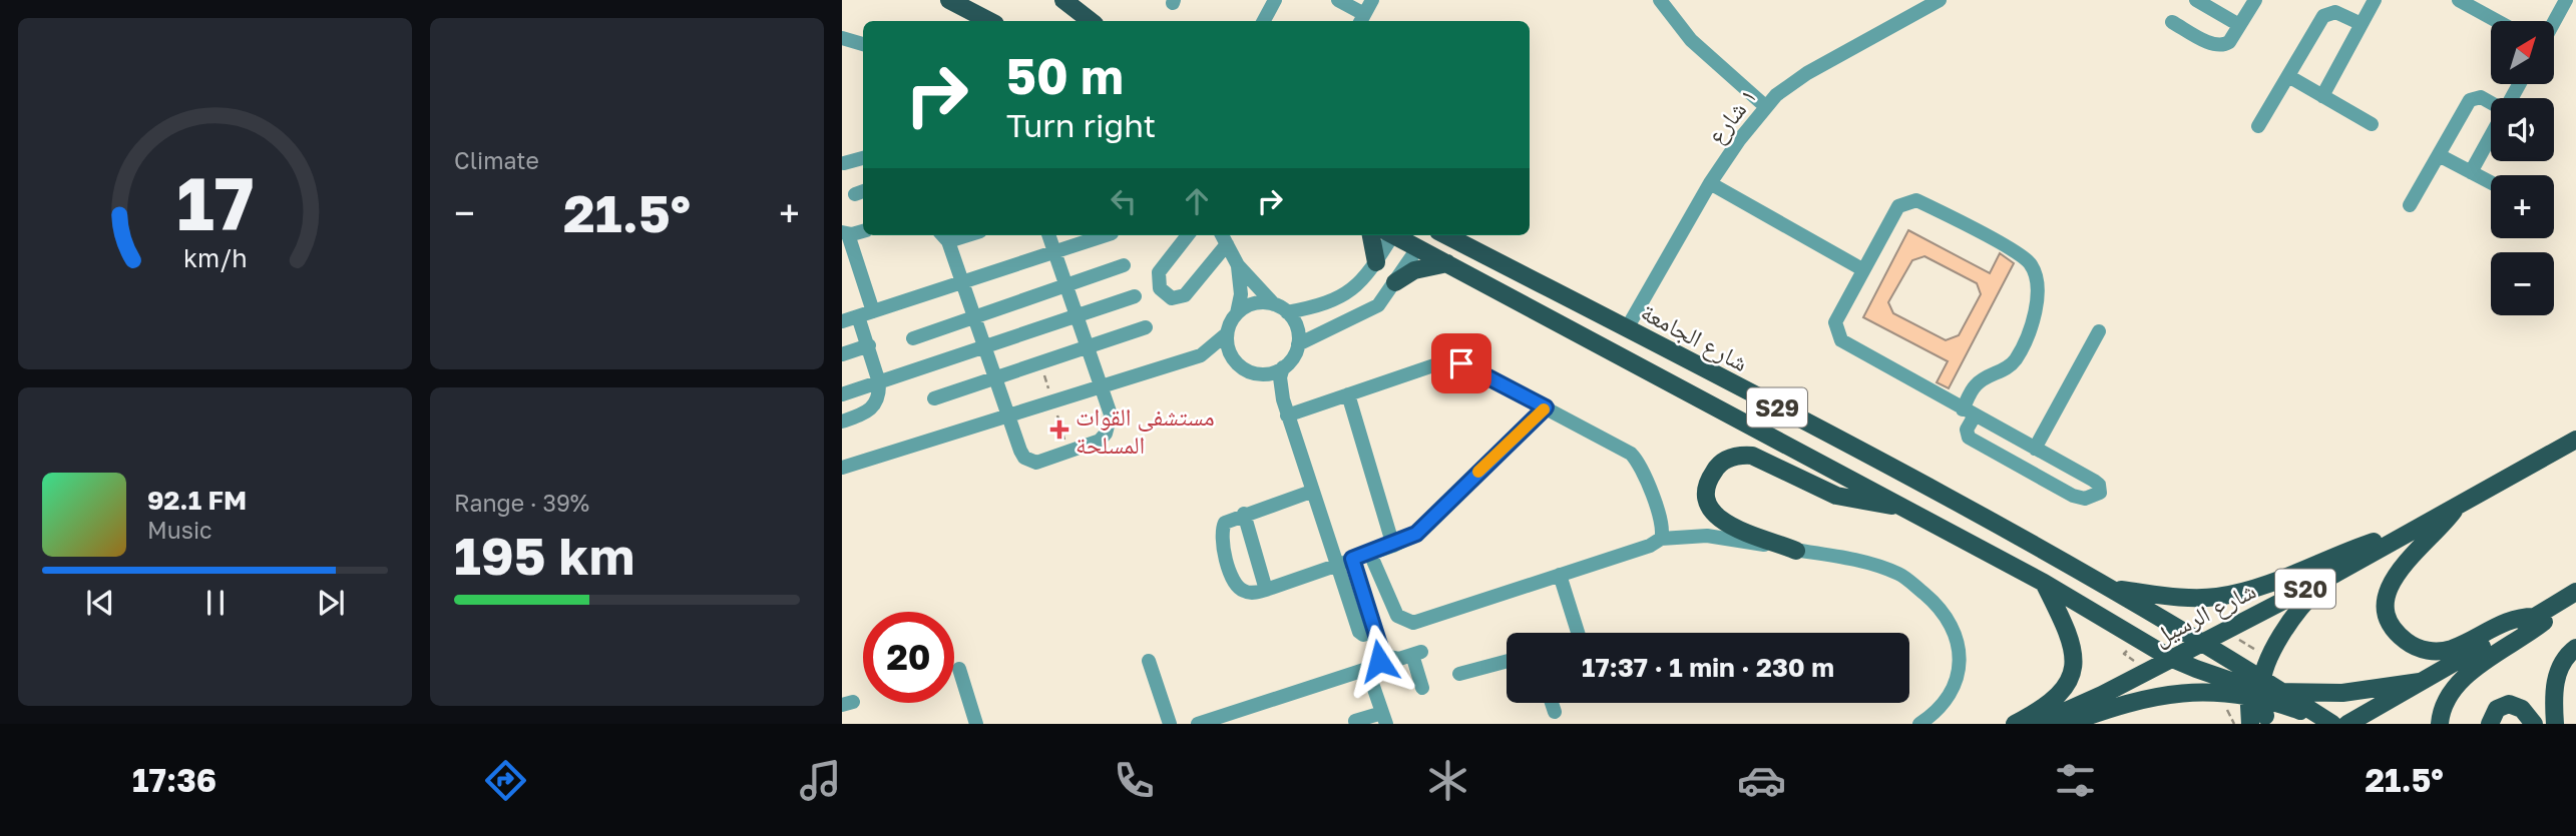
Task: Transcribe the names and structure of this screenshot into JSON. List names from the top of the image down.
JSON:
{
  "streets": {
    "main road": [
      "شارع الجامعة",
      "S29",
      "S20",
      "شارع الرسيل"
    ],
    "street": ["١ شارع"]
  },
  "crossings": [
    ["١ شارع", "شارع الجامعة"],
    ["شارع الجامعة", "S29"],
    ["S29", "شارع الرسيل"]
  ],
  "places": {
    "health": ["مستشفى القوات المسلحة"]
  },
  "north": "top right",
  "page": {
    "tile": [
      "Climate",
      ["Range · 39%", "195 km"]
    ],
    "map_buttons": ["+", "−"],
    "turn": ["50 m", "Turn right"],
    "heat": ["−", "21.5°", "+"],
    "song": ["92.1 FM", "Music"],
    "limit": "20",
    "trip": "17:37 · 1 min · 230 m",
    "tabs": ["17:36", "21.5°"],
    "gauge": ["17", "km/h"]
  }
}
